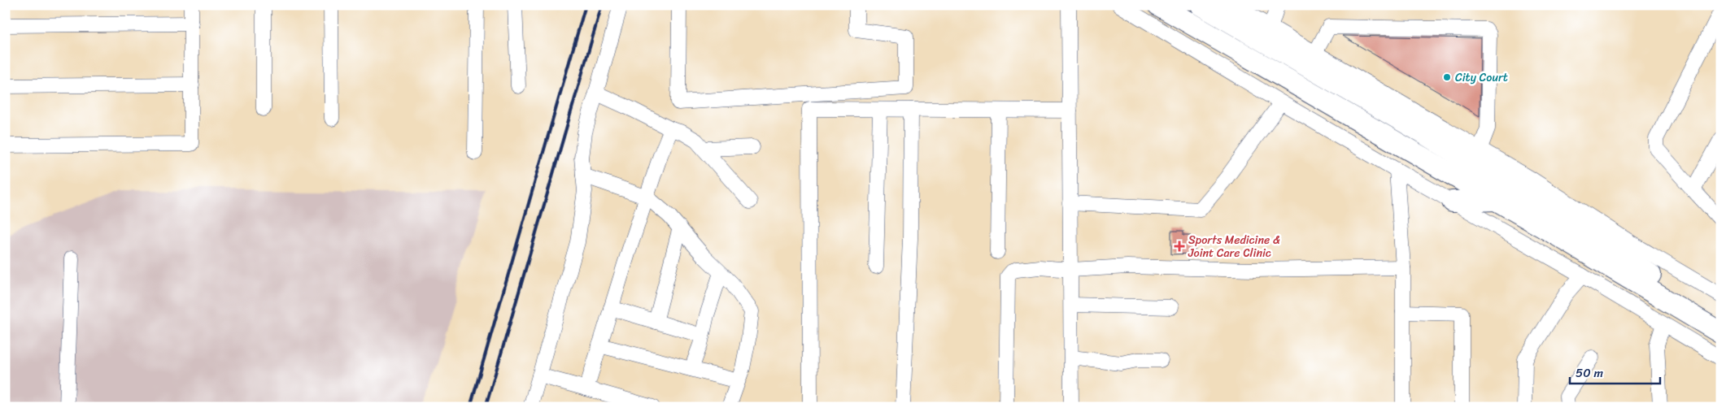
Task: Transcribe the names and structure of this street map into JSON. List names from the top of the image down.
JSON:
{
  "places": {
    "other": ["City Court"],
    "health": ["Sports Medicine & Joint Care Clinic"]
  },
  "scale_bar": "50 m"
}
